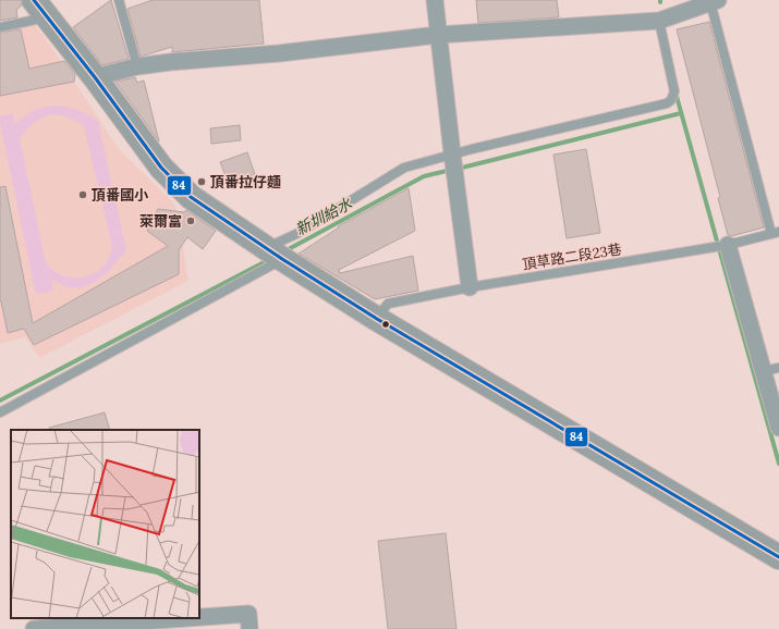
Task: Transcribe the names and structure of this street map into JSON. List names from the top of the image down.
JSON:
{
  "streets": {
    "lane": ["頂草路二段23巷"]
  },
  "water": ["新圳給水"],
  "places": ["頂番拉仔麵", "頂番國小", "萊爾富"],
  "lines": ["transit line 84"]
}
